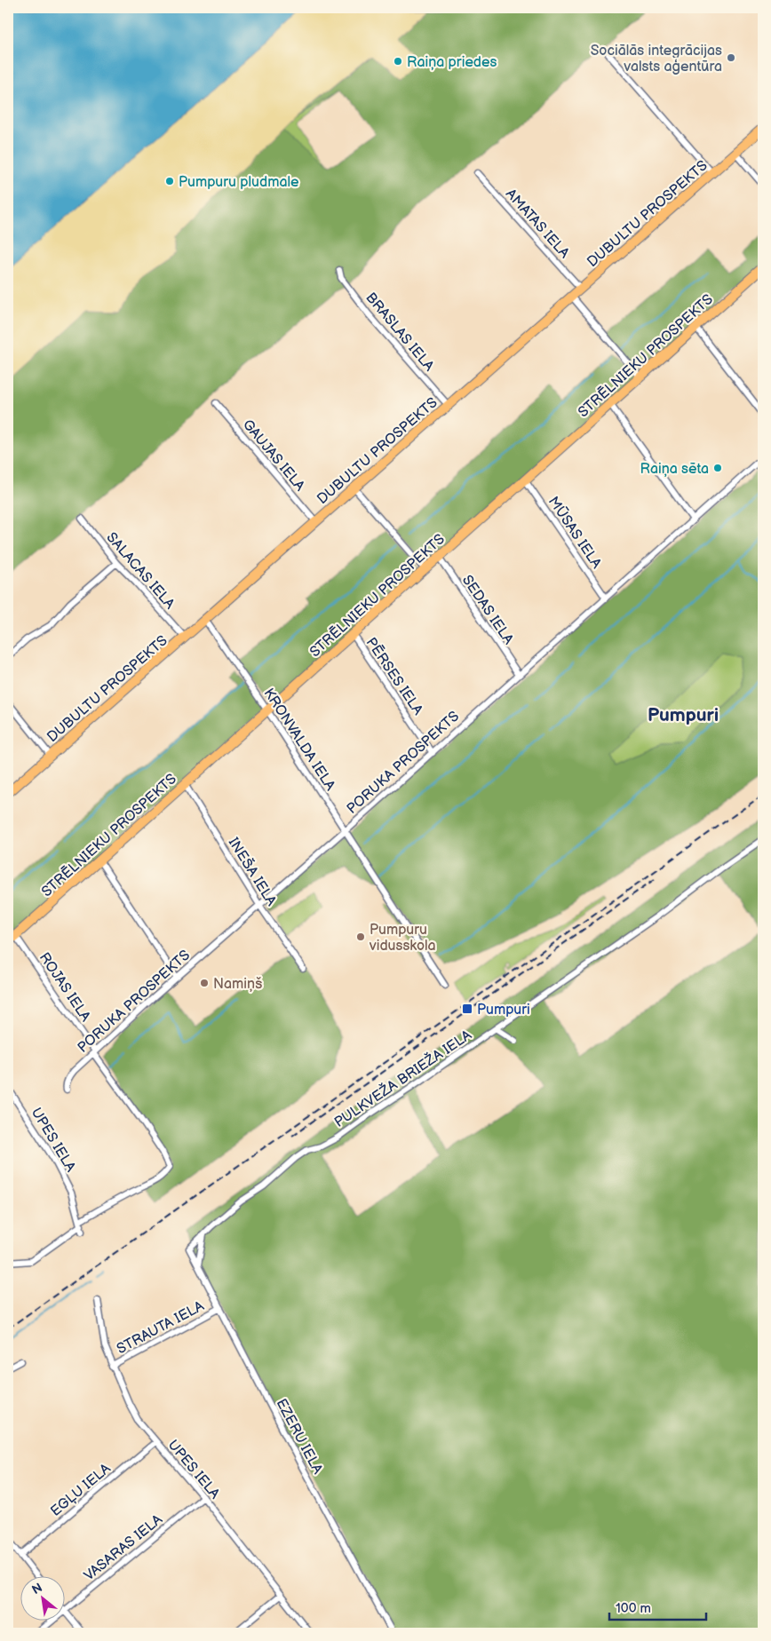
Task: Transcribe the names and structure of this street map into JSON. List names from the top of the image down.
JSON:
{
  "streets": {
    "main road": ["DUBULTU PROSPEKTS", "STRĒLNIEKU PROSPEKTS"],
    "street": [
      "AMATAS IELA",
      "BRASLAS IELA",
      "GAUJAS IELA",
      "MŪSAS IELA",
      "SALACAS IELA",
      "SEDAS IELA",
      "PĒRSES IELA",
      "KRONVALDA IELA",
      "PORUKA PROSPEKTS",
      "INEŠA IELA",
      "ROJAS IELA",
      "PULKVEŽA BRIEŽA IELA",
      "UPES IELA",
      "STRAUTA IELA",
      "EZERU IELA",
      "EGĻU IELA",
      "VASARAS IELA"
    ]
  },
  "crossings": [
    ["DUBULTU PROSPEKTS", "AMATAS IELA"],
    ["DUBULTU PROSPEKTS", "BRASLAS IELA"],
    ["DUBULTU PROSPEKTS", "GAUJAS IELA"],
    ["DUBULTU PROSPEKTS", "SALACAS IELA"],
    ["DUBULTU PROSPEKTS", "KRONVALDA IELA"],
    ["STRĒLNIEKU PROSPEKTS", "MŪSAS IELA"],
    ["STRĒLNIEKU PROSPEKTS", "SEDAS IELA"],
    ["STRĒLNIEKU PROSPEKTS", "PĒRSES IELA"],
    ["STRĒLNIEKU PROSPEKTS", "KRONVALDA IELA"],
    ["STRĒLNIEKU PROSPEKTS", "INEŠA IELA"],
    ["STRĒLNIEKU PROSPEKTS", "ROJAS IELA"],
    ["MŪSAS IELA", "PORUKA PROSPEKTS"],
    ["SEDAS IELA", "PORUKA PROSPEKTS"],
    ["PĒRSES IELA", "PORUKA PROSPEKTS"],
    ["KRONVALDA IELA", "PORUKA PROSPEKTS"],
    ["PORUKA PROSPEKTS", "INEŠA IELA"],
    ["PORUKA PROSPEKTS", "ROJAS IELA"],
    ["ROJAS IELA", "UPES IELA"],
    ["PULKVEŽA BRIEŽA IELA", "EZERU IELA"],
    ["UPES IELA", "STRAUTA IELA"],
    ["UPES IELA", "EGĻU IELA"],
    ["UPES IELA", "VASARAS IELA"],
    ["STRAUTA IELA", "EZERU IELA"]
  ],
  "districts": ["Pumpuri"],
  "places": {
    "other": [
      "Sociālās integrācijas valsts aģentūra",
      "Raiņa priedes",
      "Pumpuru pludmale",
      "Raiņa sēta",
      "Pumpuru vidusskola",
      "Namiņš"
    ],
    "transit": ["Pumpuri"]
  },
  "scale_bar": "100 m",
  "north": "top left"
}
